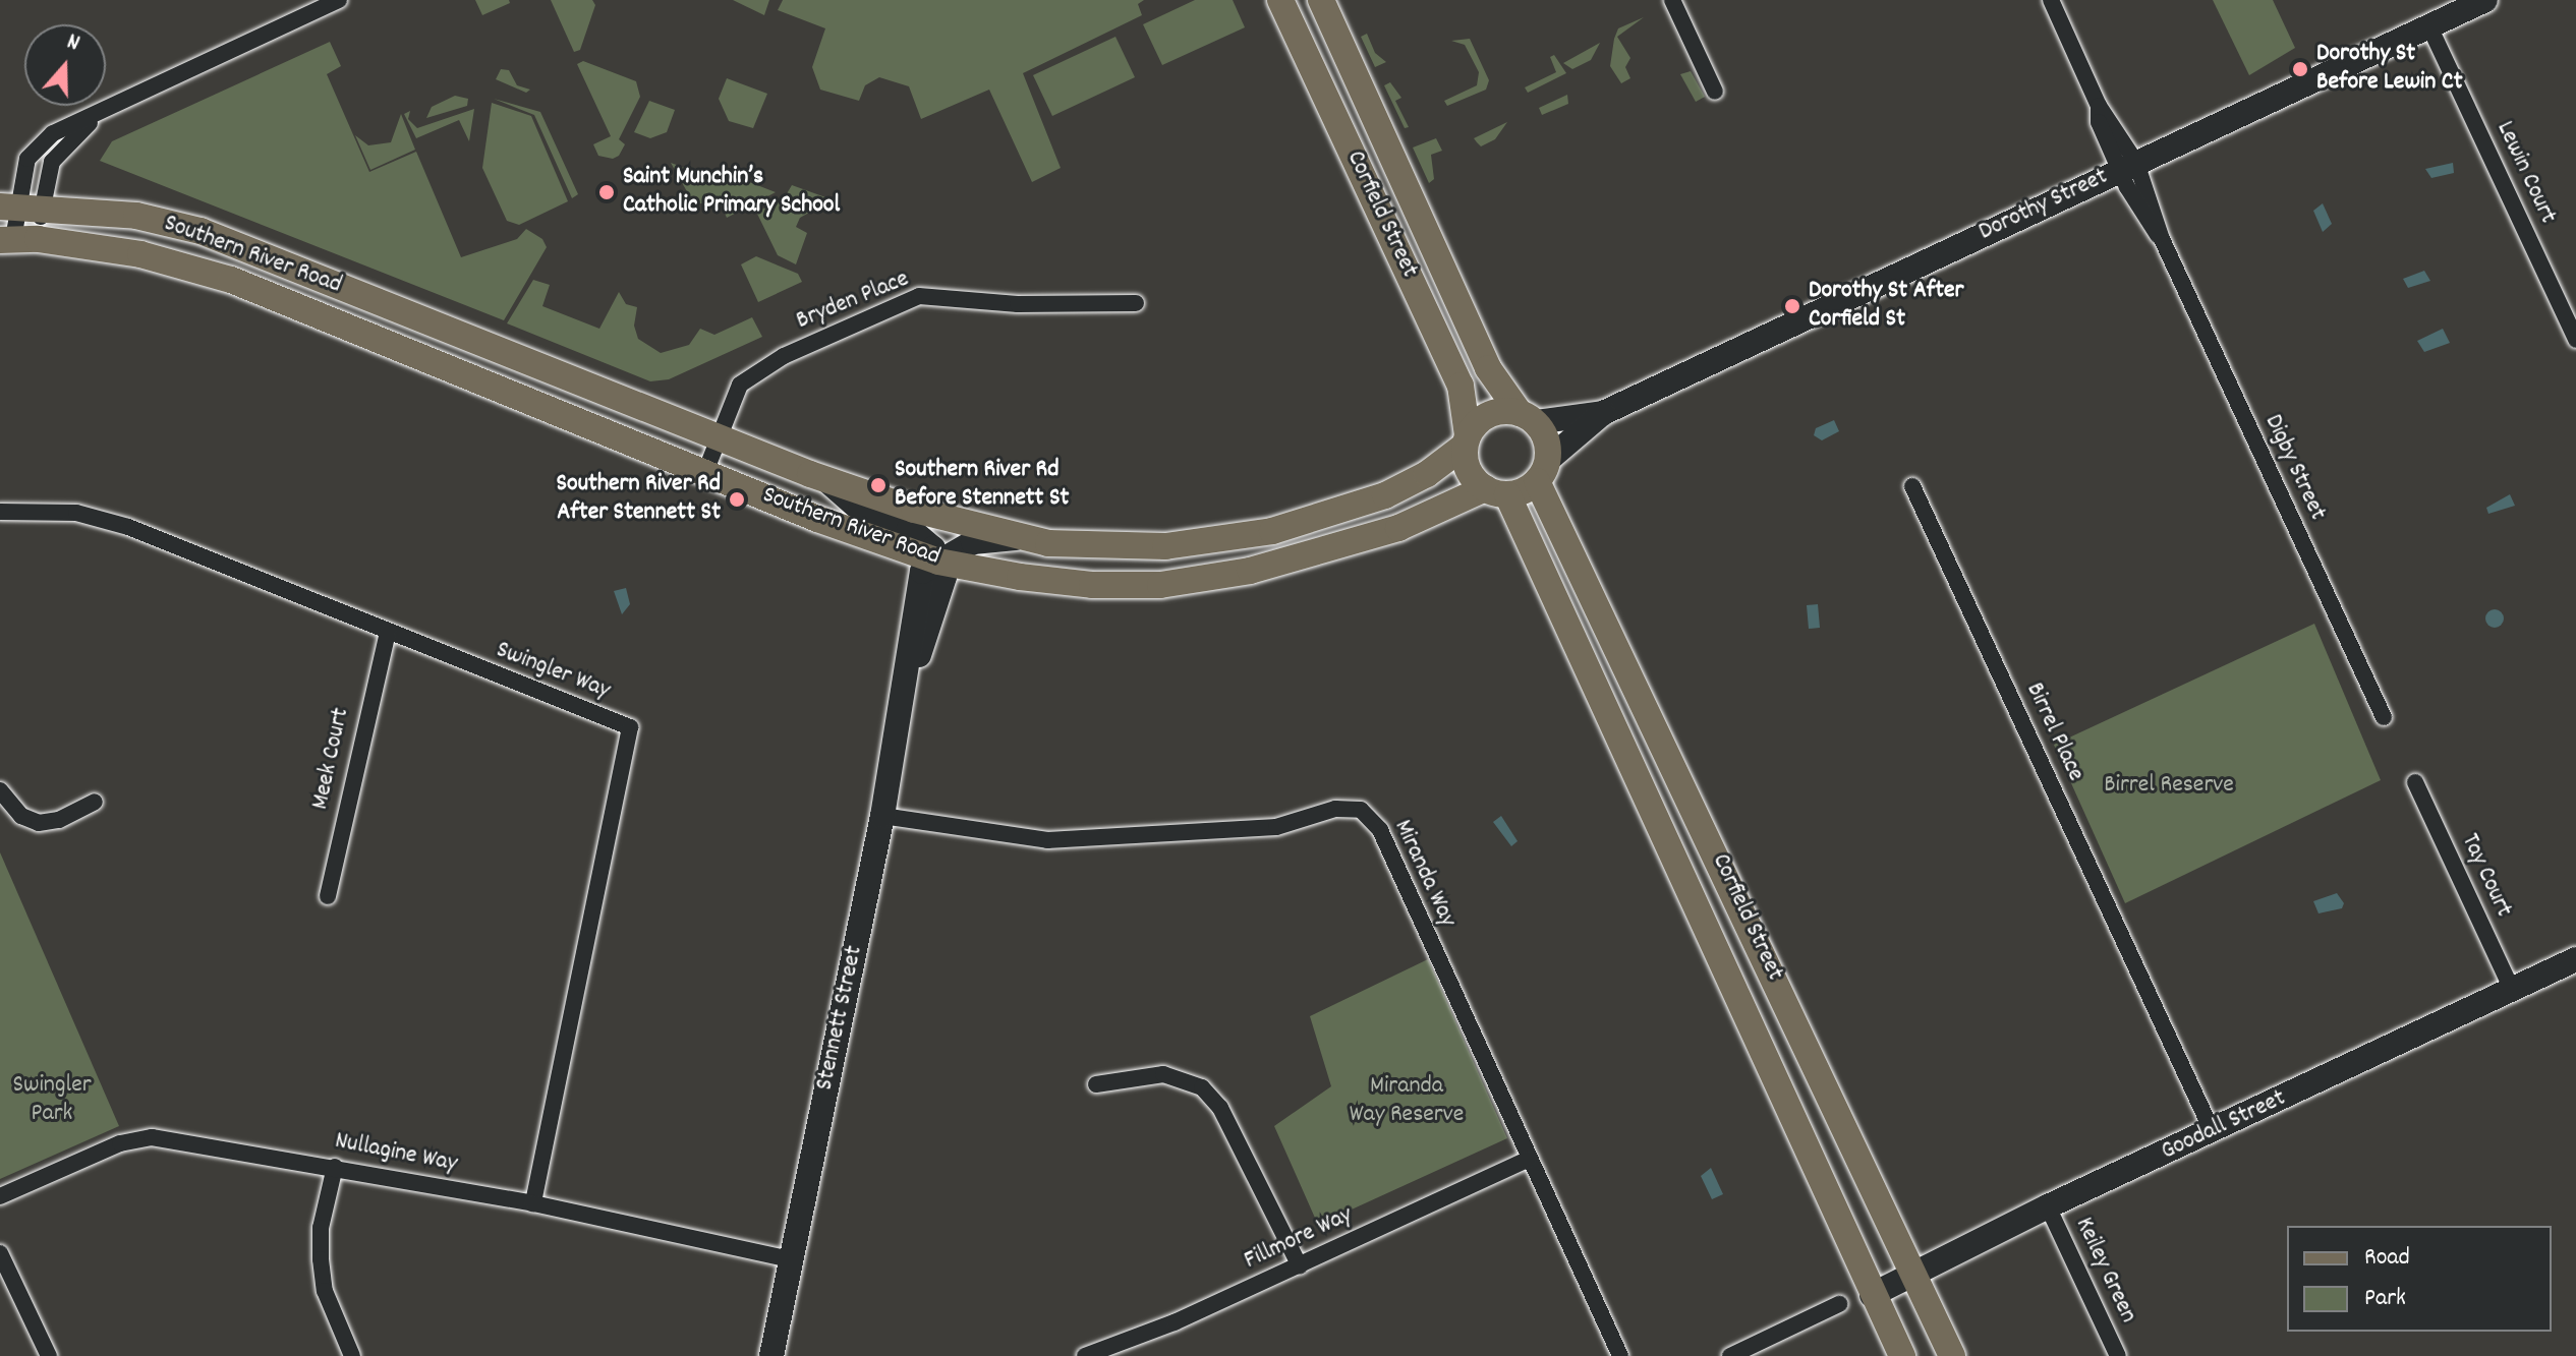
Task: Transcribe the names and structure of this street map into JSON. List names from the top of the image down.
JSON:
{
  "streets": {
    "main road": ["Corfield Street", "Southern River Road"],
    "street": [
      "Lewin Court",
      "Dorothy Street",
      "Bryden Place",
      "Digby Street",
      "Swingler Way",
      "Birrel Place",
      "Meek Court",
      "Miranda Way",
      "Tay Court",
      "Stennett Street",
      "Goodall Street",
      "Nullagine Way",
      "Fillmore Way",
      "Keiley Green"
    ]
  },
  "crossings": [
    ["Lewin Court", "Dorothy Street"],
    ["Dorothy Street", "Corfield Street"],
    ["Dorothy Street", "Southern River Road"],
    ["Dorothy Street", "Digby Street"],
    ["Corfield Street", "Southern River Road"],
    ["Corfield Street", "Goodall Street"],
    ["Southern River Road", "Bryden Place"],
    ["Southern River Road", "Stennett Street"],
    ["Swingler Way", "Meek Court"],
    ["Swingler Way", "Nullagine Way"],
    ["Birrel Place", "Goodall Street"],
    ["Miranda Way", "Stennett Street"],
    ["Miranda Way", "Fillmore Way"],
    ["Tay Court", "Goodall Street"],
    ["Stennett Street", "Nullagine Way"],
    ["Goodall Street", "Keiley Green"]
  ],
  "parks": ["Birrel Reserve", "Swingler Park", "Miranda Way Reserve"],
  "places": [
    "Dorothy St Before Lewin Ct",
    "Saint Munchin’s Catholic Primary School",
    "Dorothy St After Corfield St",
    "Southern River Rd Before Stennett St",
    "Southern River Rd After Stennett St"
  ],
  "legend": ["Road", "Park"],
  "north": "top"
}
